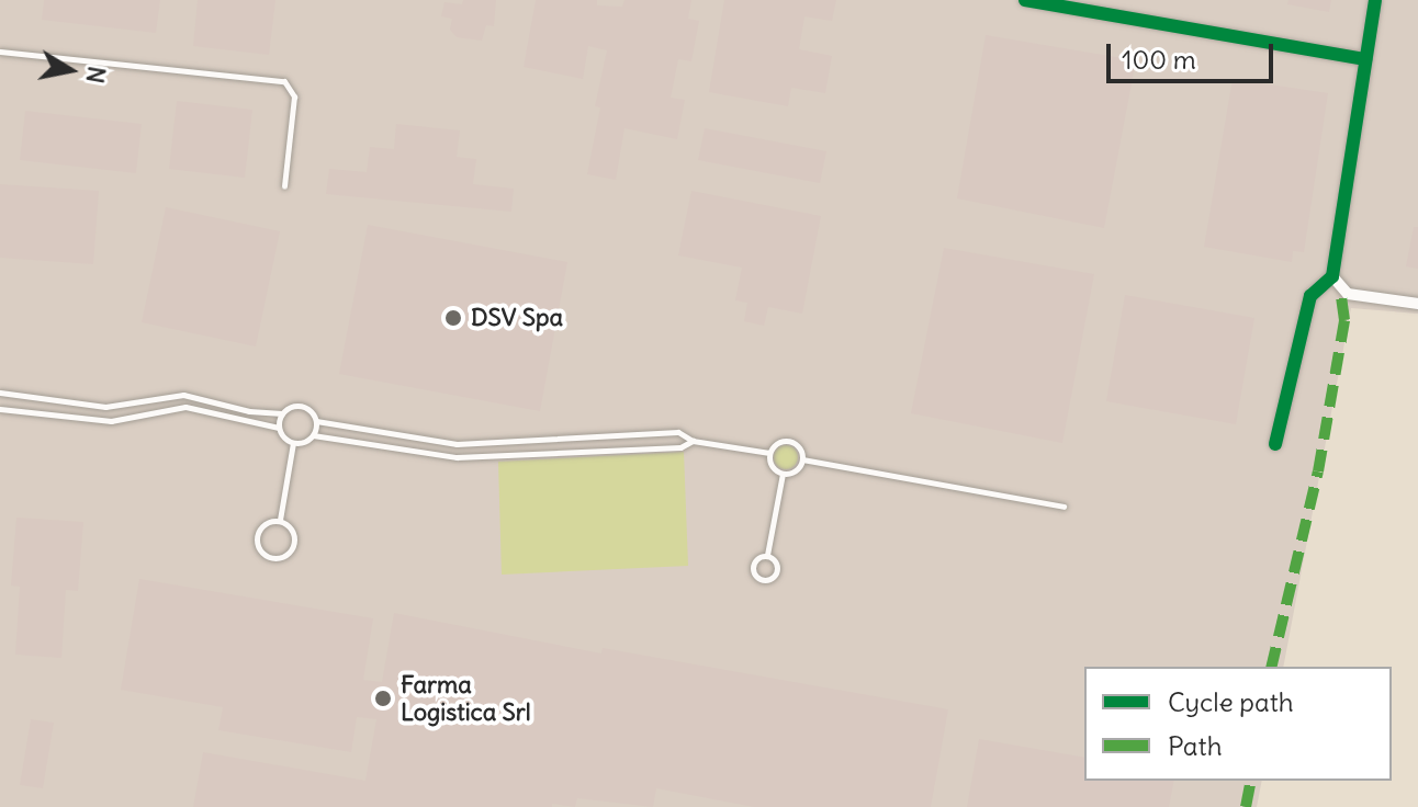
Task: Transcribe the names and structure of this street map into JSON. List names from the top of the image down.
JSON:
{
  "places": ["DSV Spa", "Farma Logistica Srl"],
  "legend": ["Cycle path", "Path"],
  "scale_bar": "100 m",
  "north": "right"
}
